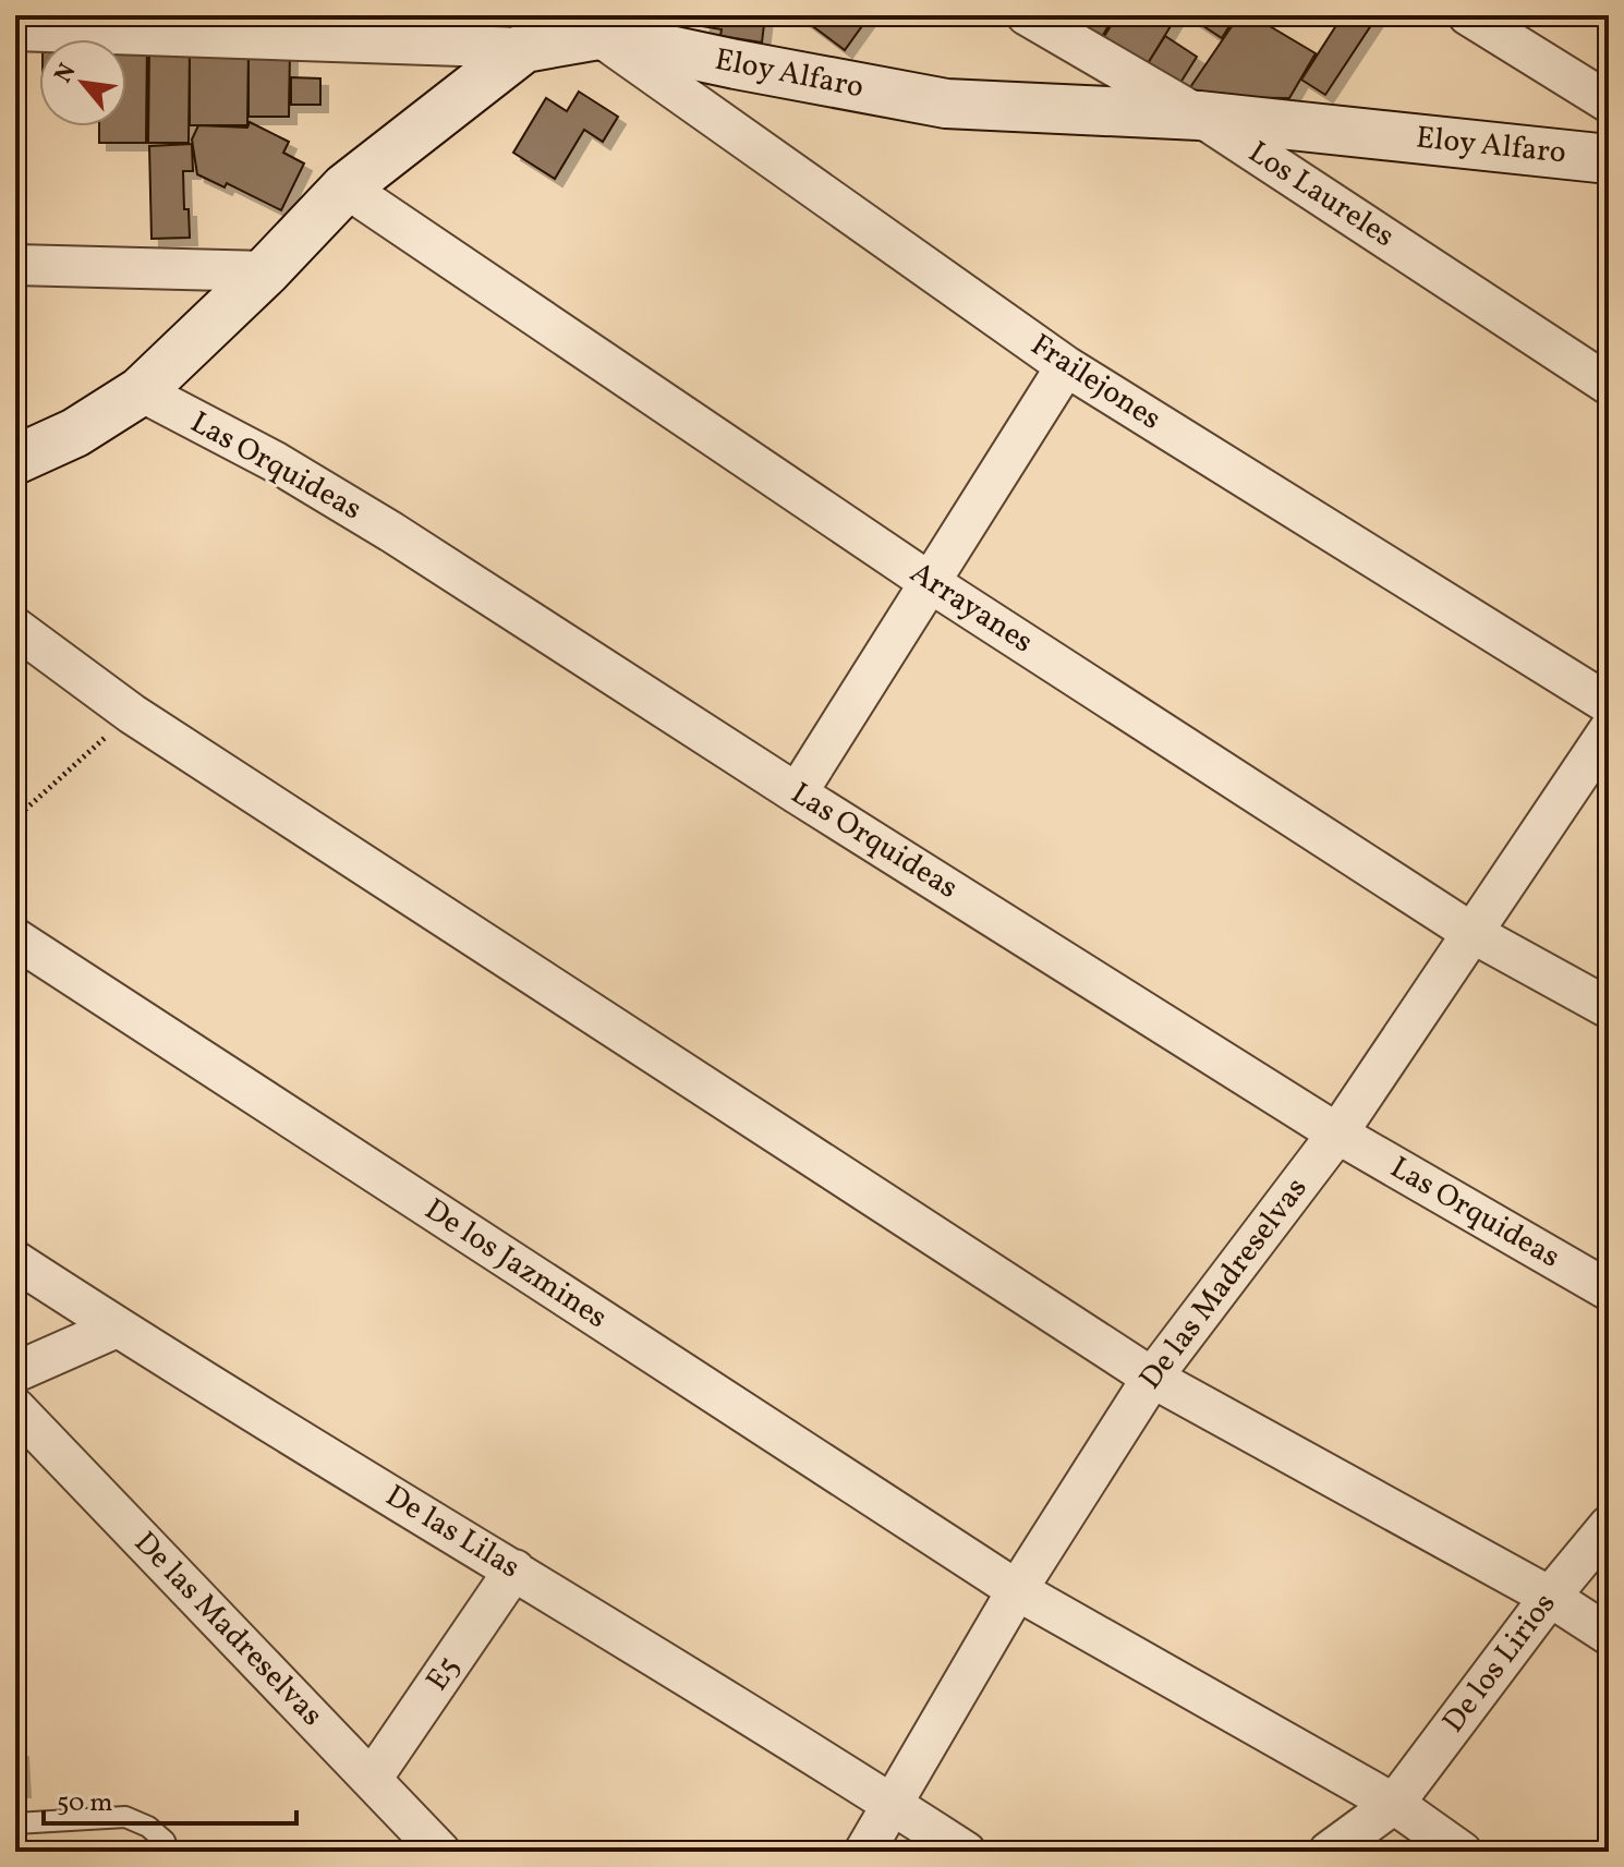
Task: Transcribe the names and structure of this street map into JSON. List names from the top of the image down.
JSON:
{
  "streets": {
    "street": [
      "Eloy Alfaro",
      "Los Laureles",
      "Frailejones",
      "Las Orquideas",
      "Arrayanes",
      "De los Jazmines",
      "De las Madreselvas",
      "De las Lilas",
      "De los Lirios",
      "E5"
    ]
  },
  "crossings": [
    ["Eloy Alfaro", "Los Laureles"],
    ["Eloy Alfaro", "Frailejones"],
    ["Eloy Alfaro", "Las Orquideas"],
    ["Eloy Alfaro", "Arrayanes"],
    ["Las Orquideas", "De las Madreselvas"],
    ["Arrayanes", "De las Madreselvas"],
    ["De los Jazmines", "De las Madreselvas"],
    ["De los Jazmines", "De los Lirios"],
    ["De las Madreselvas", "De las Lilas"],
    ["De las Madreselvas", "E5"],
    ["De las Lilas", "E5"]
  ],
  "scale_bar": "50 m",
  "north": "top left"
}
